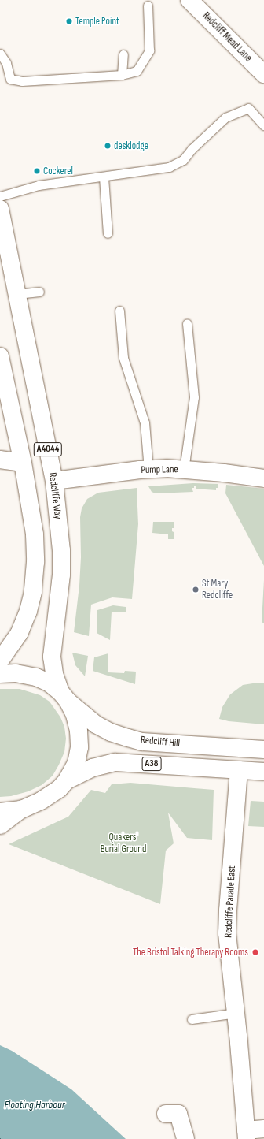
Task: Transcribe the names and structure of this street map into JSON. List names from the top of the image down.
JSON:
{
  "streets": {
    "main road": [
      "Redcliff Mead Lane",
      "A4044",
      "Pump Lane",
      "Redcliffe Way",
      "Redcliff Hill",
      "A38",
      "Redcliffe Parade East"
    ]
  },
  "crossings": [
    ["Pump Lane", "Redcliffe Way"],
    ["Redcliffe Way", "Redcliff Hill"],
    ["Redcliffe Way", "A38"],
    ["Redcliff Hill", "A38"],
    ["A38", "Redcliffe Parade East"]
  ],
  "water": ["Floating Harbour"],
  "parks": ["Quakers' Burial Ground"],
  "places": [
    "Temple Point",
    "desklodge",
    "Cockerel",
    "St Mary Redcliffe",
    "The Bristol Talking Therapy Rooms"
  ]
}
